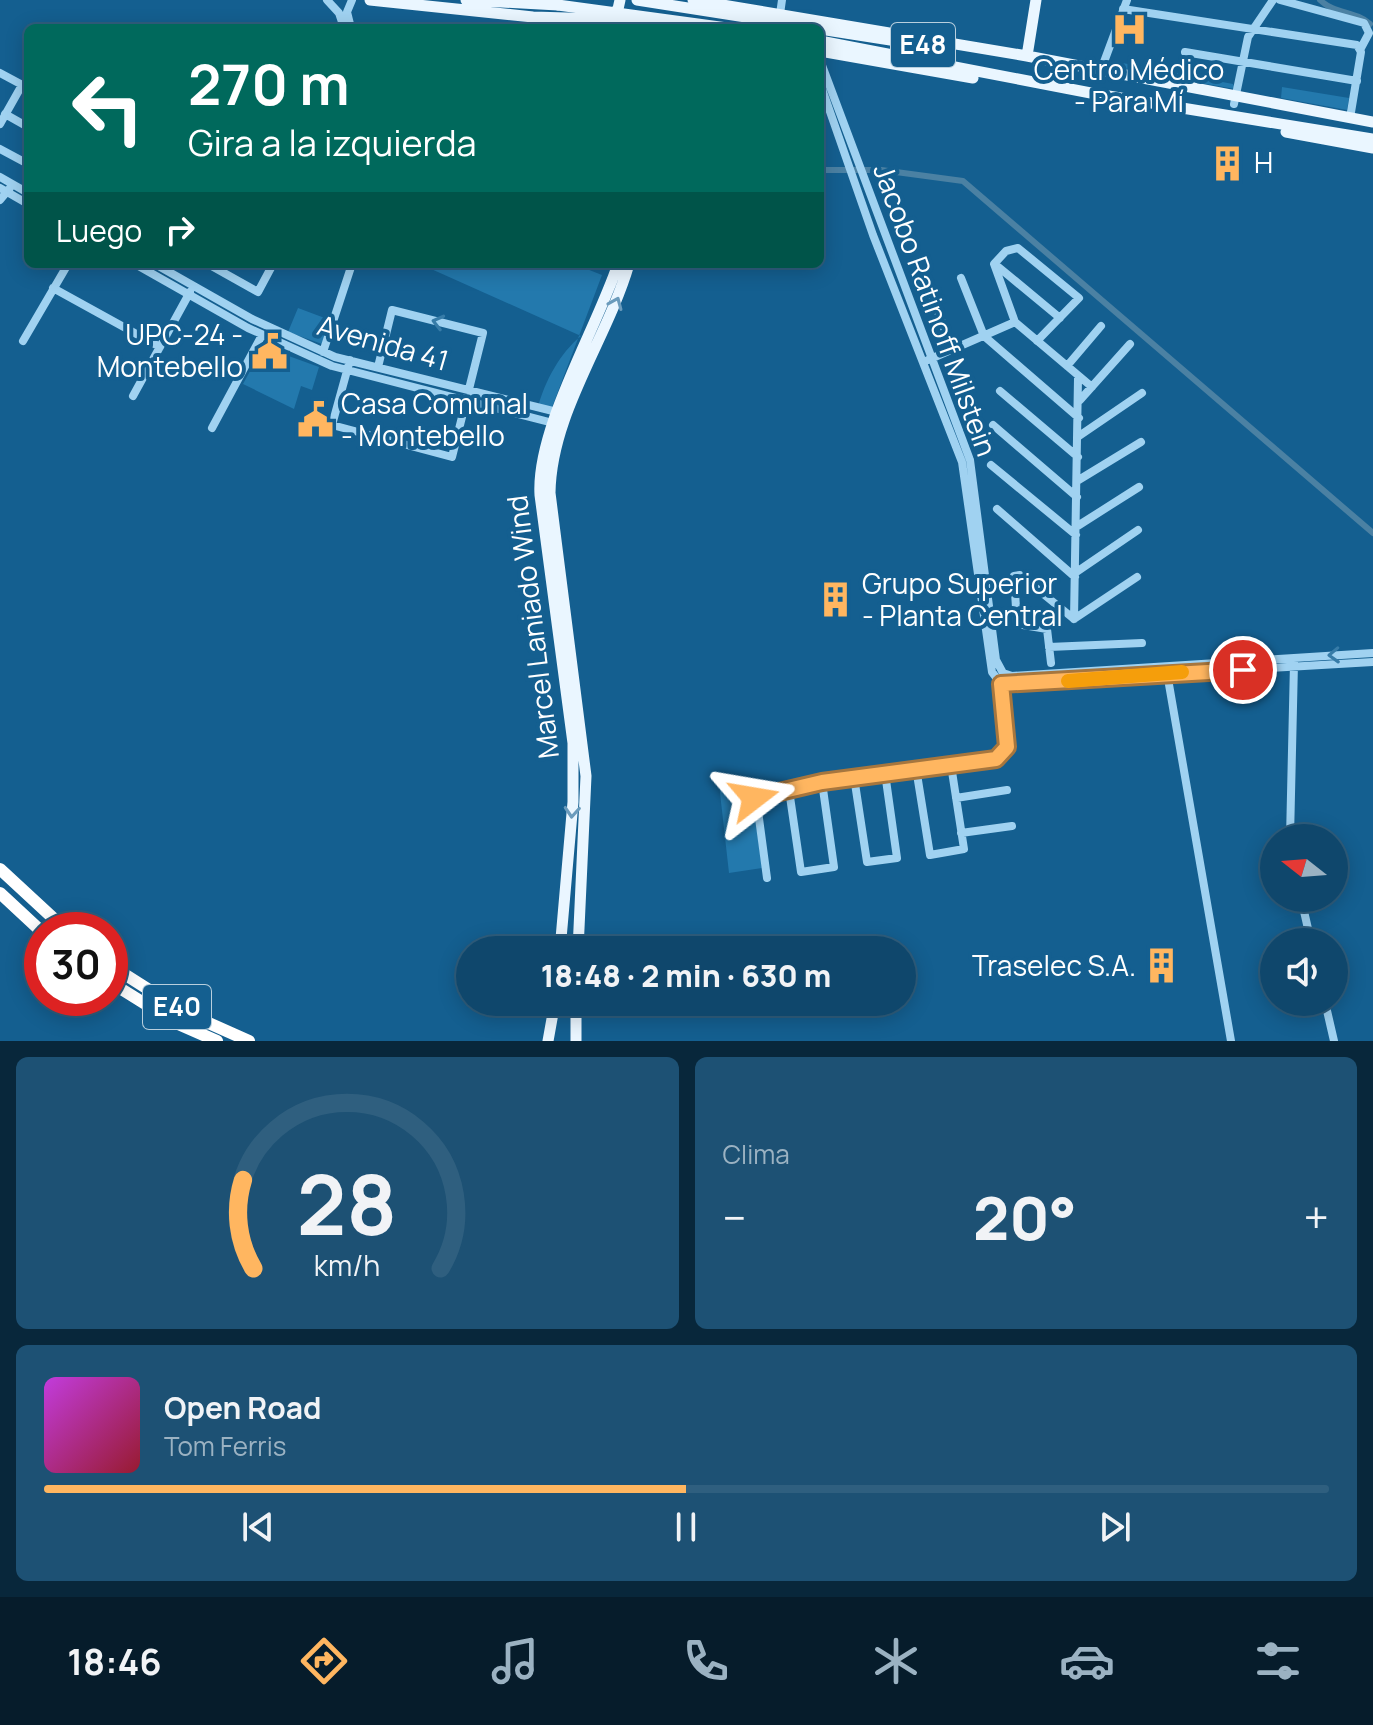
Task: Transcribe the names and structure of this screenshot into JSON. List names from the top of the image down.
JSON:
{
  "streets": {
    "highway": ["E40"],
    "main road": ["E48", "Marcel Laniado Wind"],
    "street": ["Jacobo Ratinoff Milstein", "Avenida 41"]
  },
  "crossings": [
    ["Avenida 41", "Marcel Laniado Wind"]
  ],
  "places": {
    "hospital": ["Centro Médico - Para Mí"],
    "building": ["H", "Grupo Superior - Planta Central", "Traselec S.A."],
    "public building": ["UPC-24 - Montebello", "Casa Comunal - Montebello"]
  },
  "north": "left",
  "page": {
    "turn": ["270 m", "Gira a la izquierda"],
    "then": "Luego",
    "limit": "30",
    "trip": "18:48 · 2 min · 630 m",
    "tile": "Clima",
    "heat": ["−", "20°", "+"],
    "song": ["Open Road", "Tom Ferris"],
    "tabs": "18:46",
    "gauge": ["28", "km/h"]
  }
}
